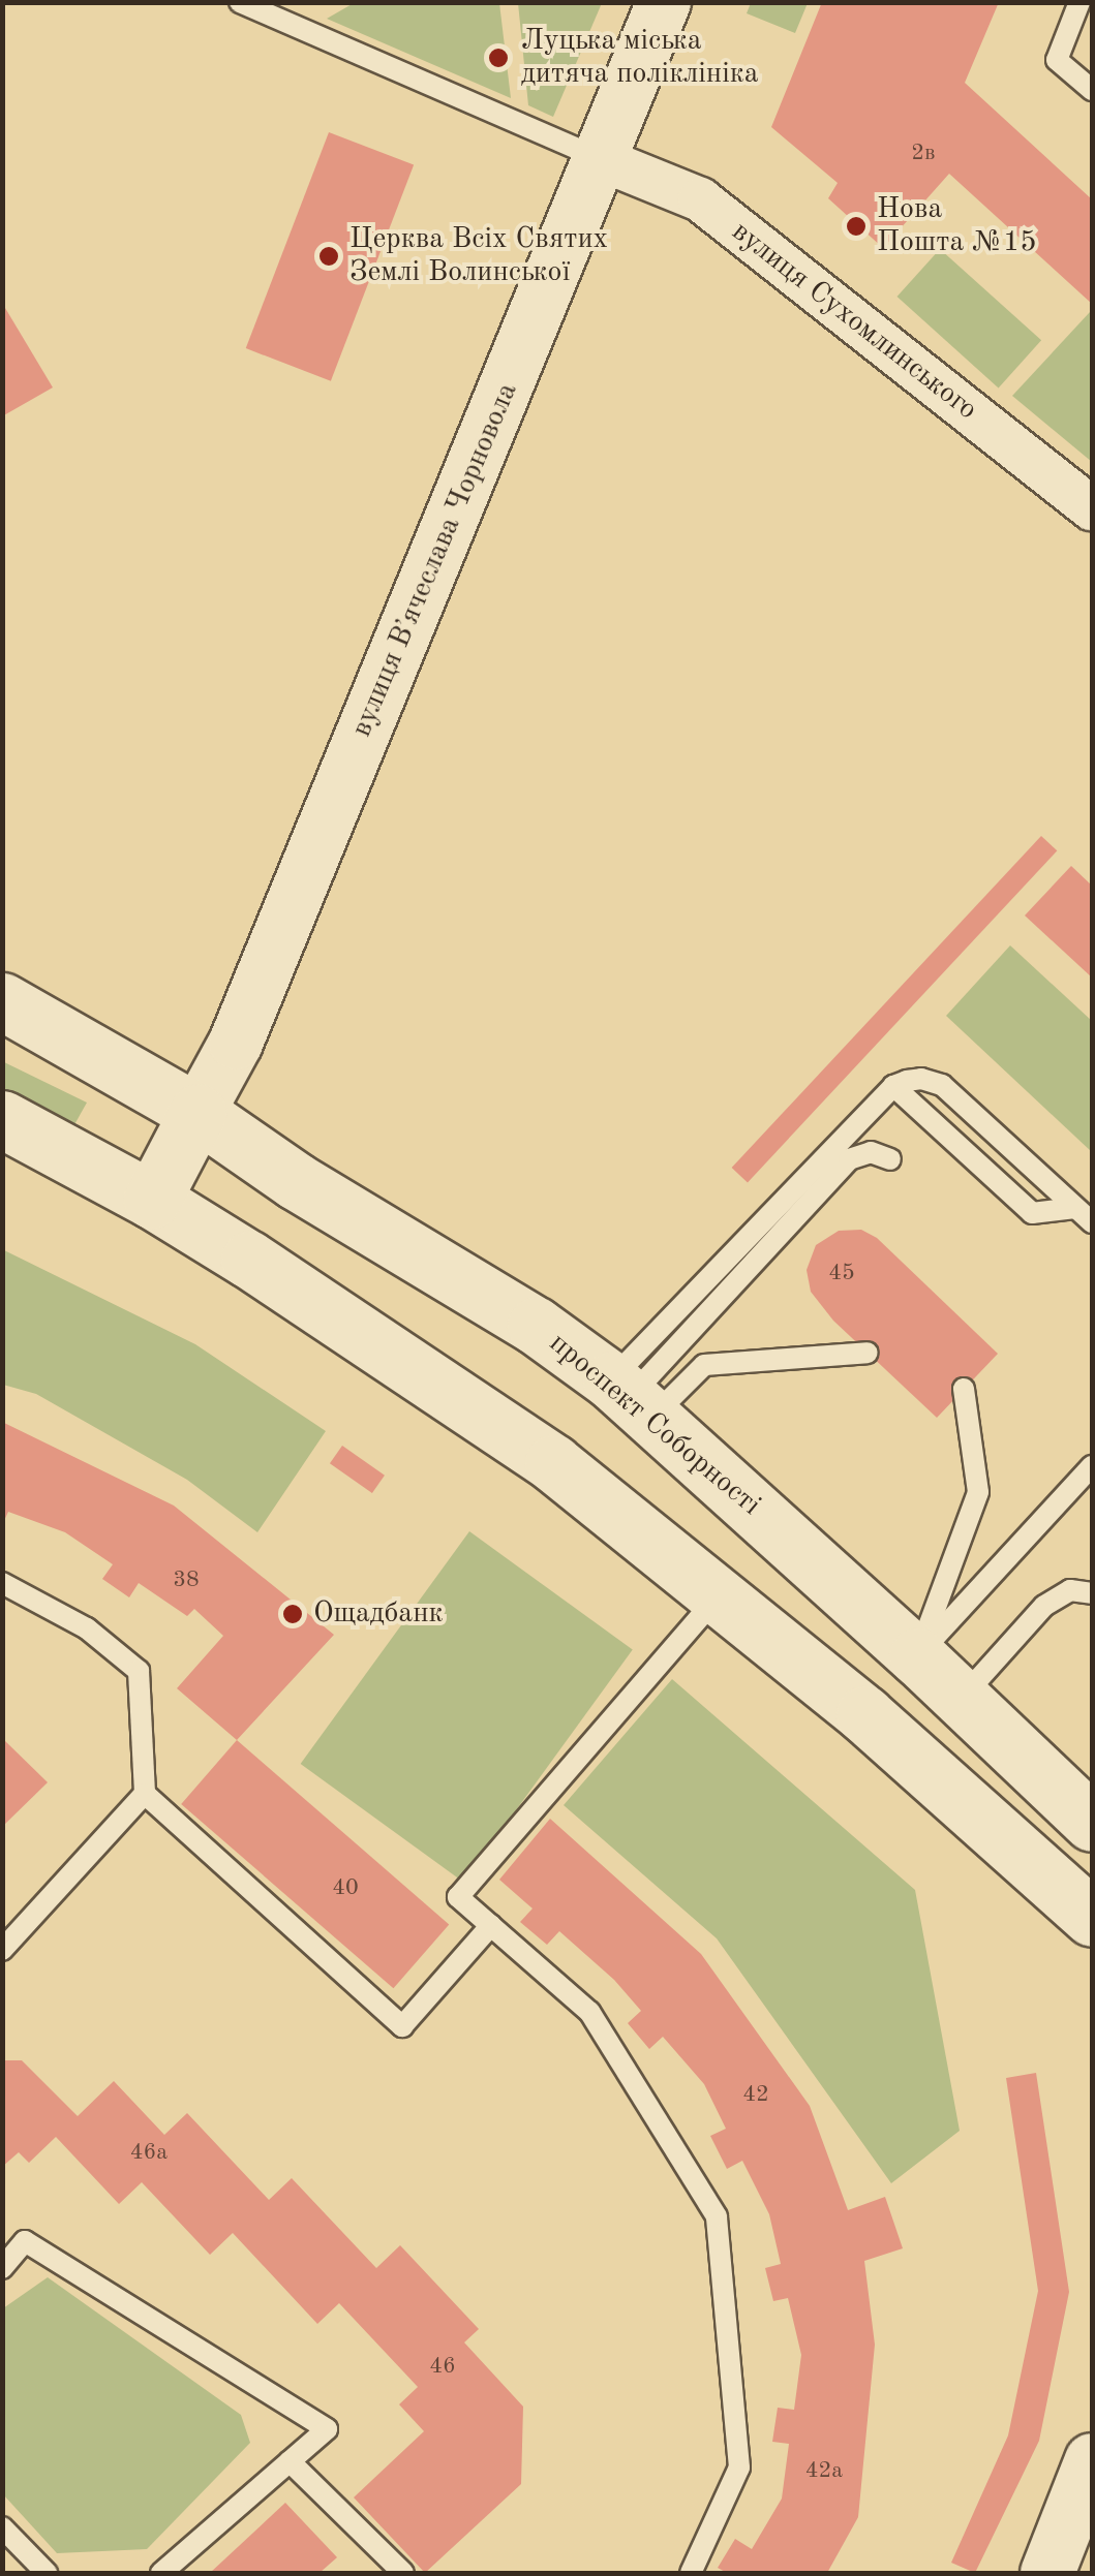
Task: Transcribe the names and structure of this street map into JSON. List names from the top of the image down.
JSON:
{
  "streets": {
    "main road": ["проспект Соборності"],
    "street": ["вулиця Сухомлинського", "вулиця Вʼячеслава Чорновола"]
  },
  "crossings": [
    ["вулиця Сухомлинського", "вулиця Вʼячеслава Чорновола"],
    ["вулиця Вʼячеслава Чорновола", "проспект Соборності"]
  ],
  "places": [
    "Луцька міська дитяча поліклініка",
    "Нова Пошта №15",
    "Церква Всіх Святих Землі Волинської",
    "Ощадбанк"
  ],
  "house_numbers": [
    "2в",
    "45",
    "38",
    "40",
    "42",
    "46а",
    "46",
    "42а"
  ]
}
